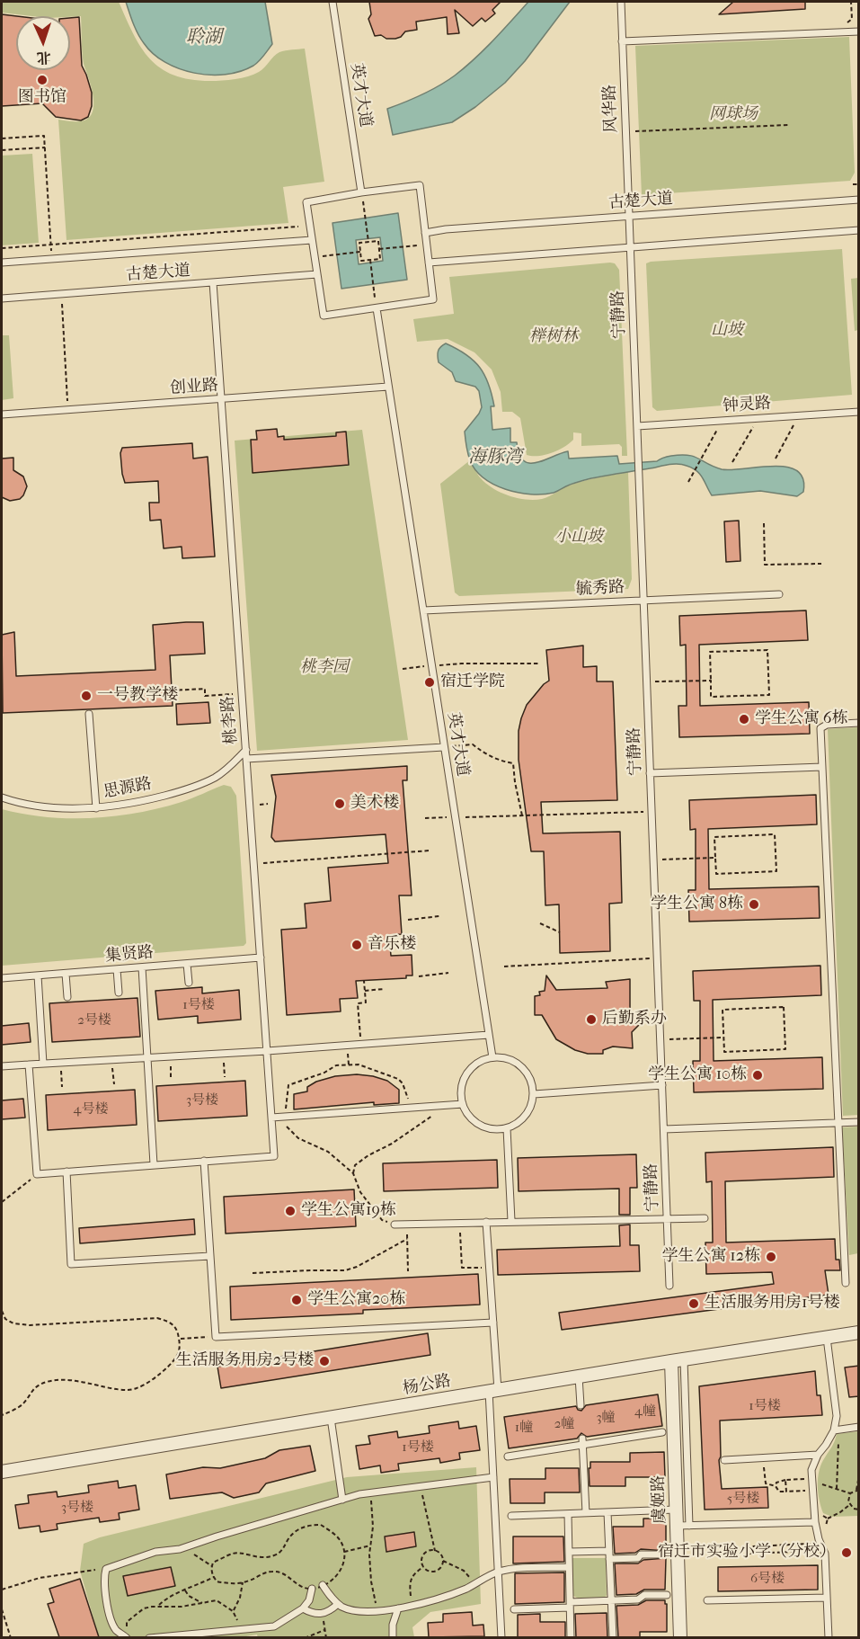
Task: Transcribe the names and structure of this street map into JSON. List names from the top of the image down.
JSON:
{
  "streets": {
    "street": ["杨公路", "虞姬路"],
    "lane": [
      "英才大道",
      "风华路",
      "古楚大道",
      "宁静路",
      "创业路",
      "钟灵路",
      "毓秀路",
      "桃李路",
      "思源路",
      "集贤路"
    ]
  },
  "crossings": [
    ["英才大道", "创业路"],
    ["英才大道", "毓秀路"],
    ["风华路", "古楚大道"],
    ["风华路", "宁静路"],
    ["古楚大道", "宁静路"],
    ["古楚大道", "桃李路"],
    ["宁静路", "钟灵路"],
    ["宁静路", "毓秀路"],
    ["创业路", "桃李路"],
    ["桃李路", "思源路"],
    ["桃李路", "集贤路"],
    ["杨公路", "虞姬路"]
  ],
  "water": ["聆湖", "海豚湾"],
  "parks": [
    "网球场",
    "山坡",
    "榉树林",
    "小山坡",
    "桃李园"
  ],
  "places": [
    "图书馆",
    "宿迁学院",
    "一号教学楼",
    "学生公寓 6栋",
    "美术楼",
    "学生公寓 8栋",
    "音乐楼",
    "后勤系办",
    "学生公寓 10栋",
    "学生公寓19栋",
    "学生公寓 12栋",
    "学生公寓20栋",
    "生活服务用房1号楼",
    "生活服务用房2号楼",
    "宿迁市实验小学（分校）"
  ],
  "house_numbers": [
    "1号楼",
    "2号楼",
    "3号楼",
    "4号楼",
    "1号楼",
    "4幢",
    "3幢",
    "2幢",
    "1幢",
    "1号楼",
    "5号楼",
    "3号楼",
    "6号楼"
  ],
  "north": "bottom"
}
